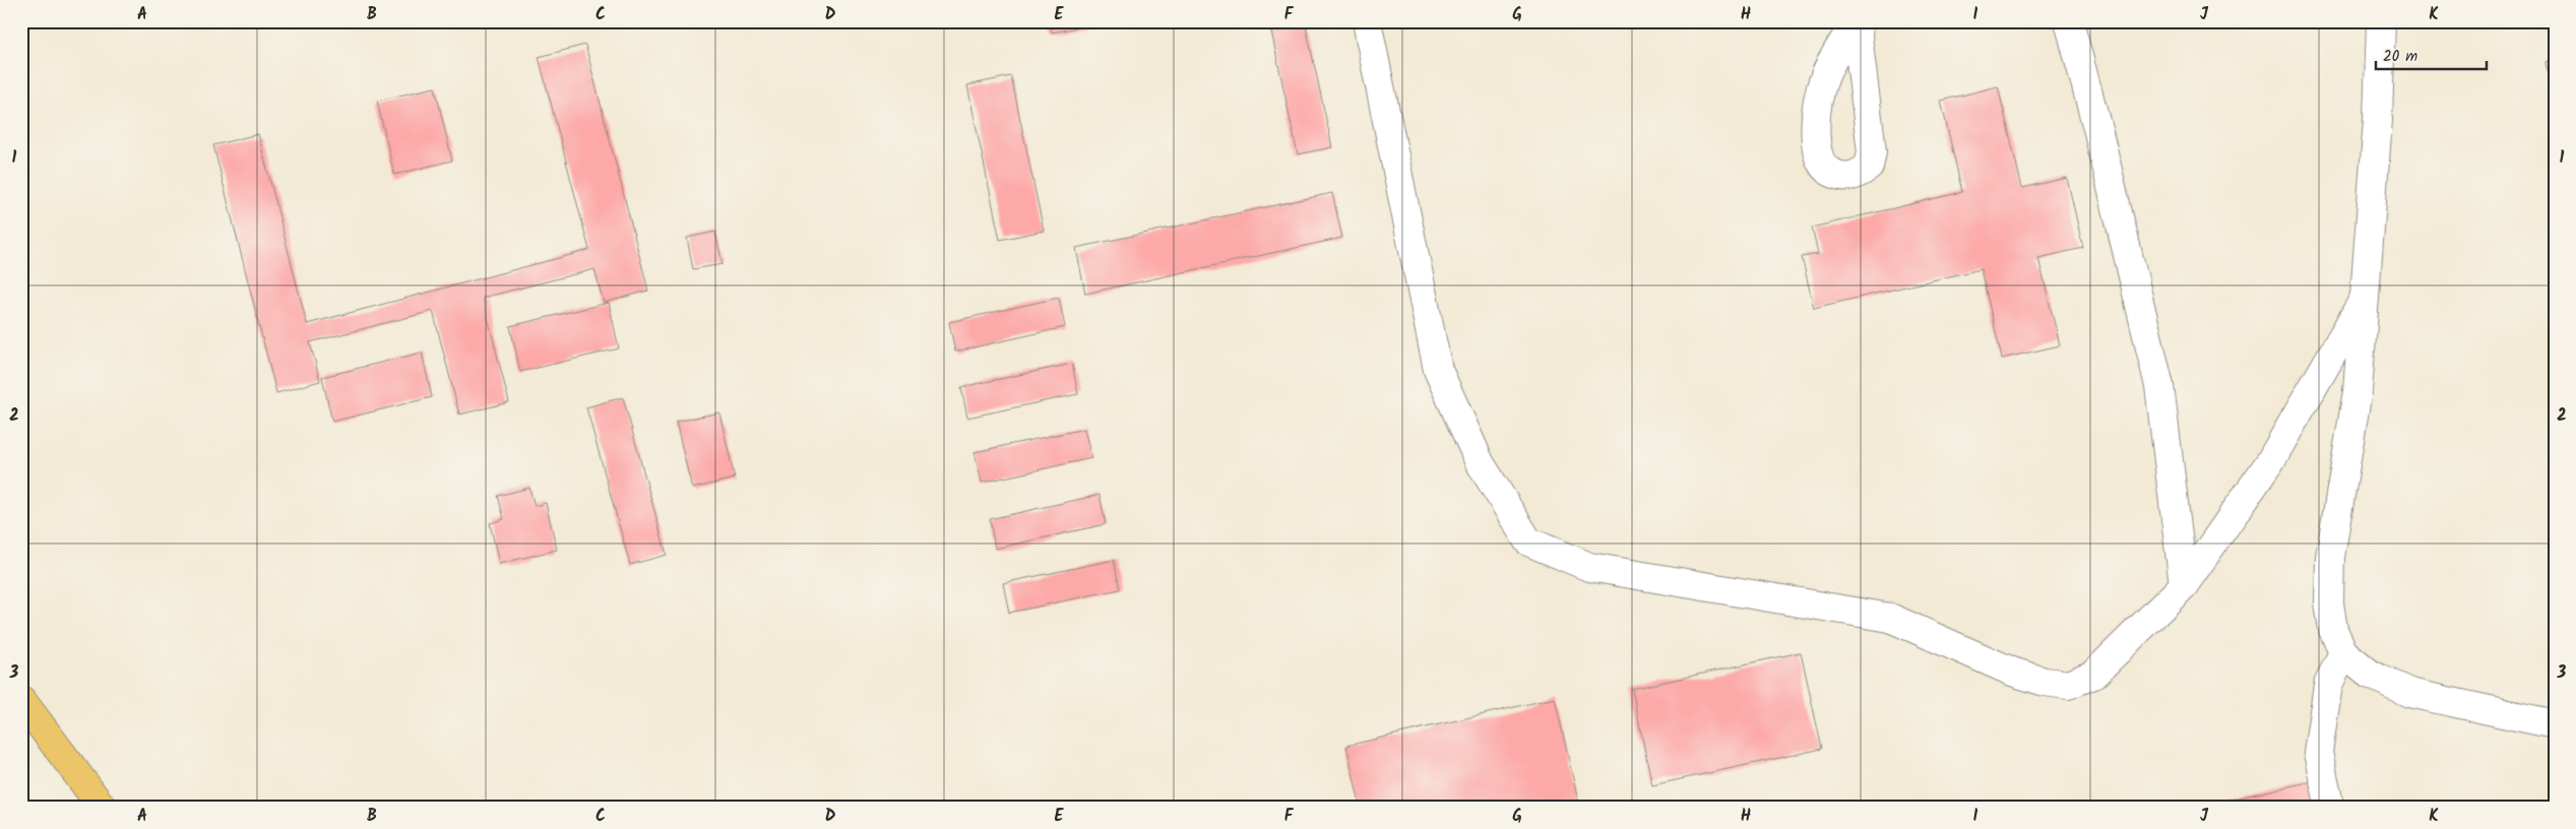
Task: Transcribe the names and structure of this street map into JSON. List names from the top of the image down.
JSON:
{
  "scale_bar": "20 m",
  "grid": {
    "columns": [
      "A",
      "B",
      "C",
      "D",
      "E",
      "F",
      "G",
      "H",
      "I",
      "J",
      "K"
    ],
    "rows": ["1", "2", "3"]
  }
}
